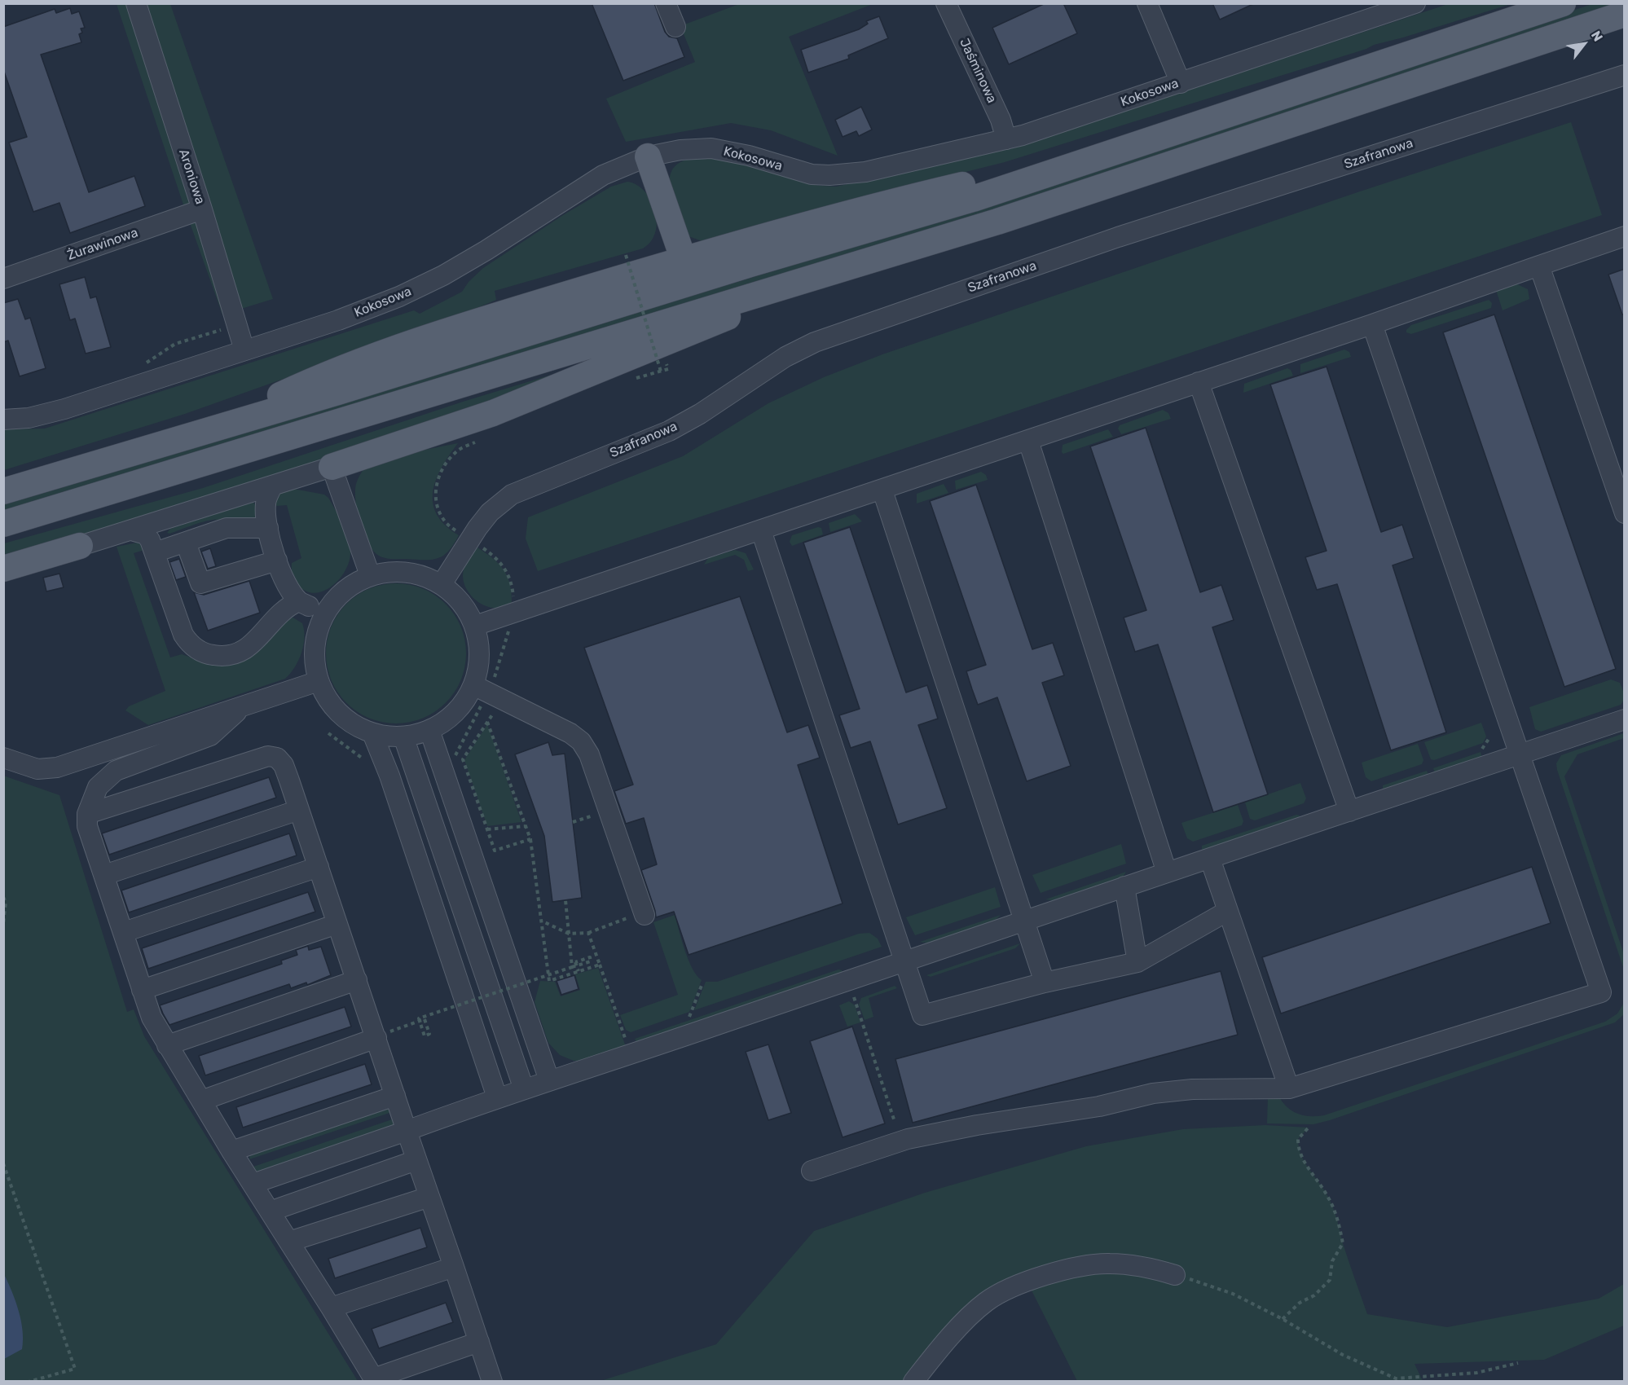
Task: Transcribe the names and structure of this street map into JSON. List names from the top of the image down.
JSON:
{
  "streets": {
    "street": [
      "Jaśminowa",
      "Kokosowa",
      "Szafranowa",
      "Aroniowa",
      "Żurawinowa"
    ]
  },
  "crossings": [
    ["Jaśminowa", "Kokosowa"],
    ["Kokosowa", "Aroniowa"],
    ["Aroniowa", "Żurawinowa"]
  ],
  "north": "top right"
}
